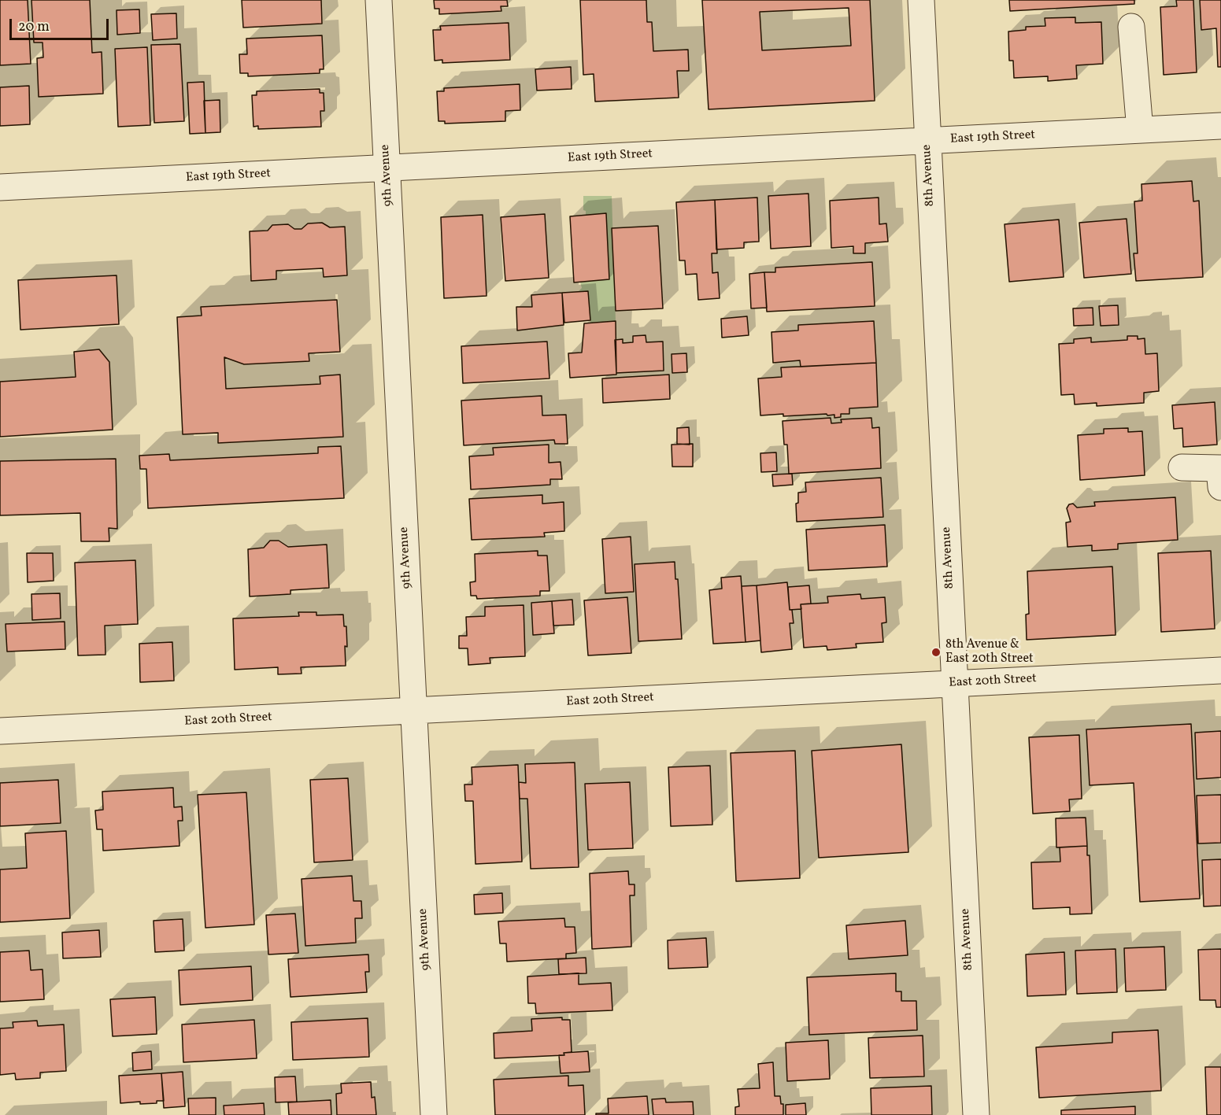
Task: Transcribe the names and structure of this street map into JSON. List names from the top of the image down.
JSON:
{
  "streets": {
    "street": [
      "East 19th Street",
      "9th Avenue",
      "8th Avenue",
      "East 20th Street"
    ]
  },
  "crossings": [
    ["East 19th Street", "9th Avenue"],
    ["East 19th Street", "8th Avenue"],
    ["9th Avenue", "East 20th Street"],
    ["8th Avenue", "East 20th Street"]
  ],
  "places": ["8th Avenue & East 20th Street"],
  "scale_bar": "20 m"
}
